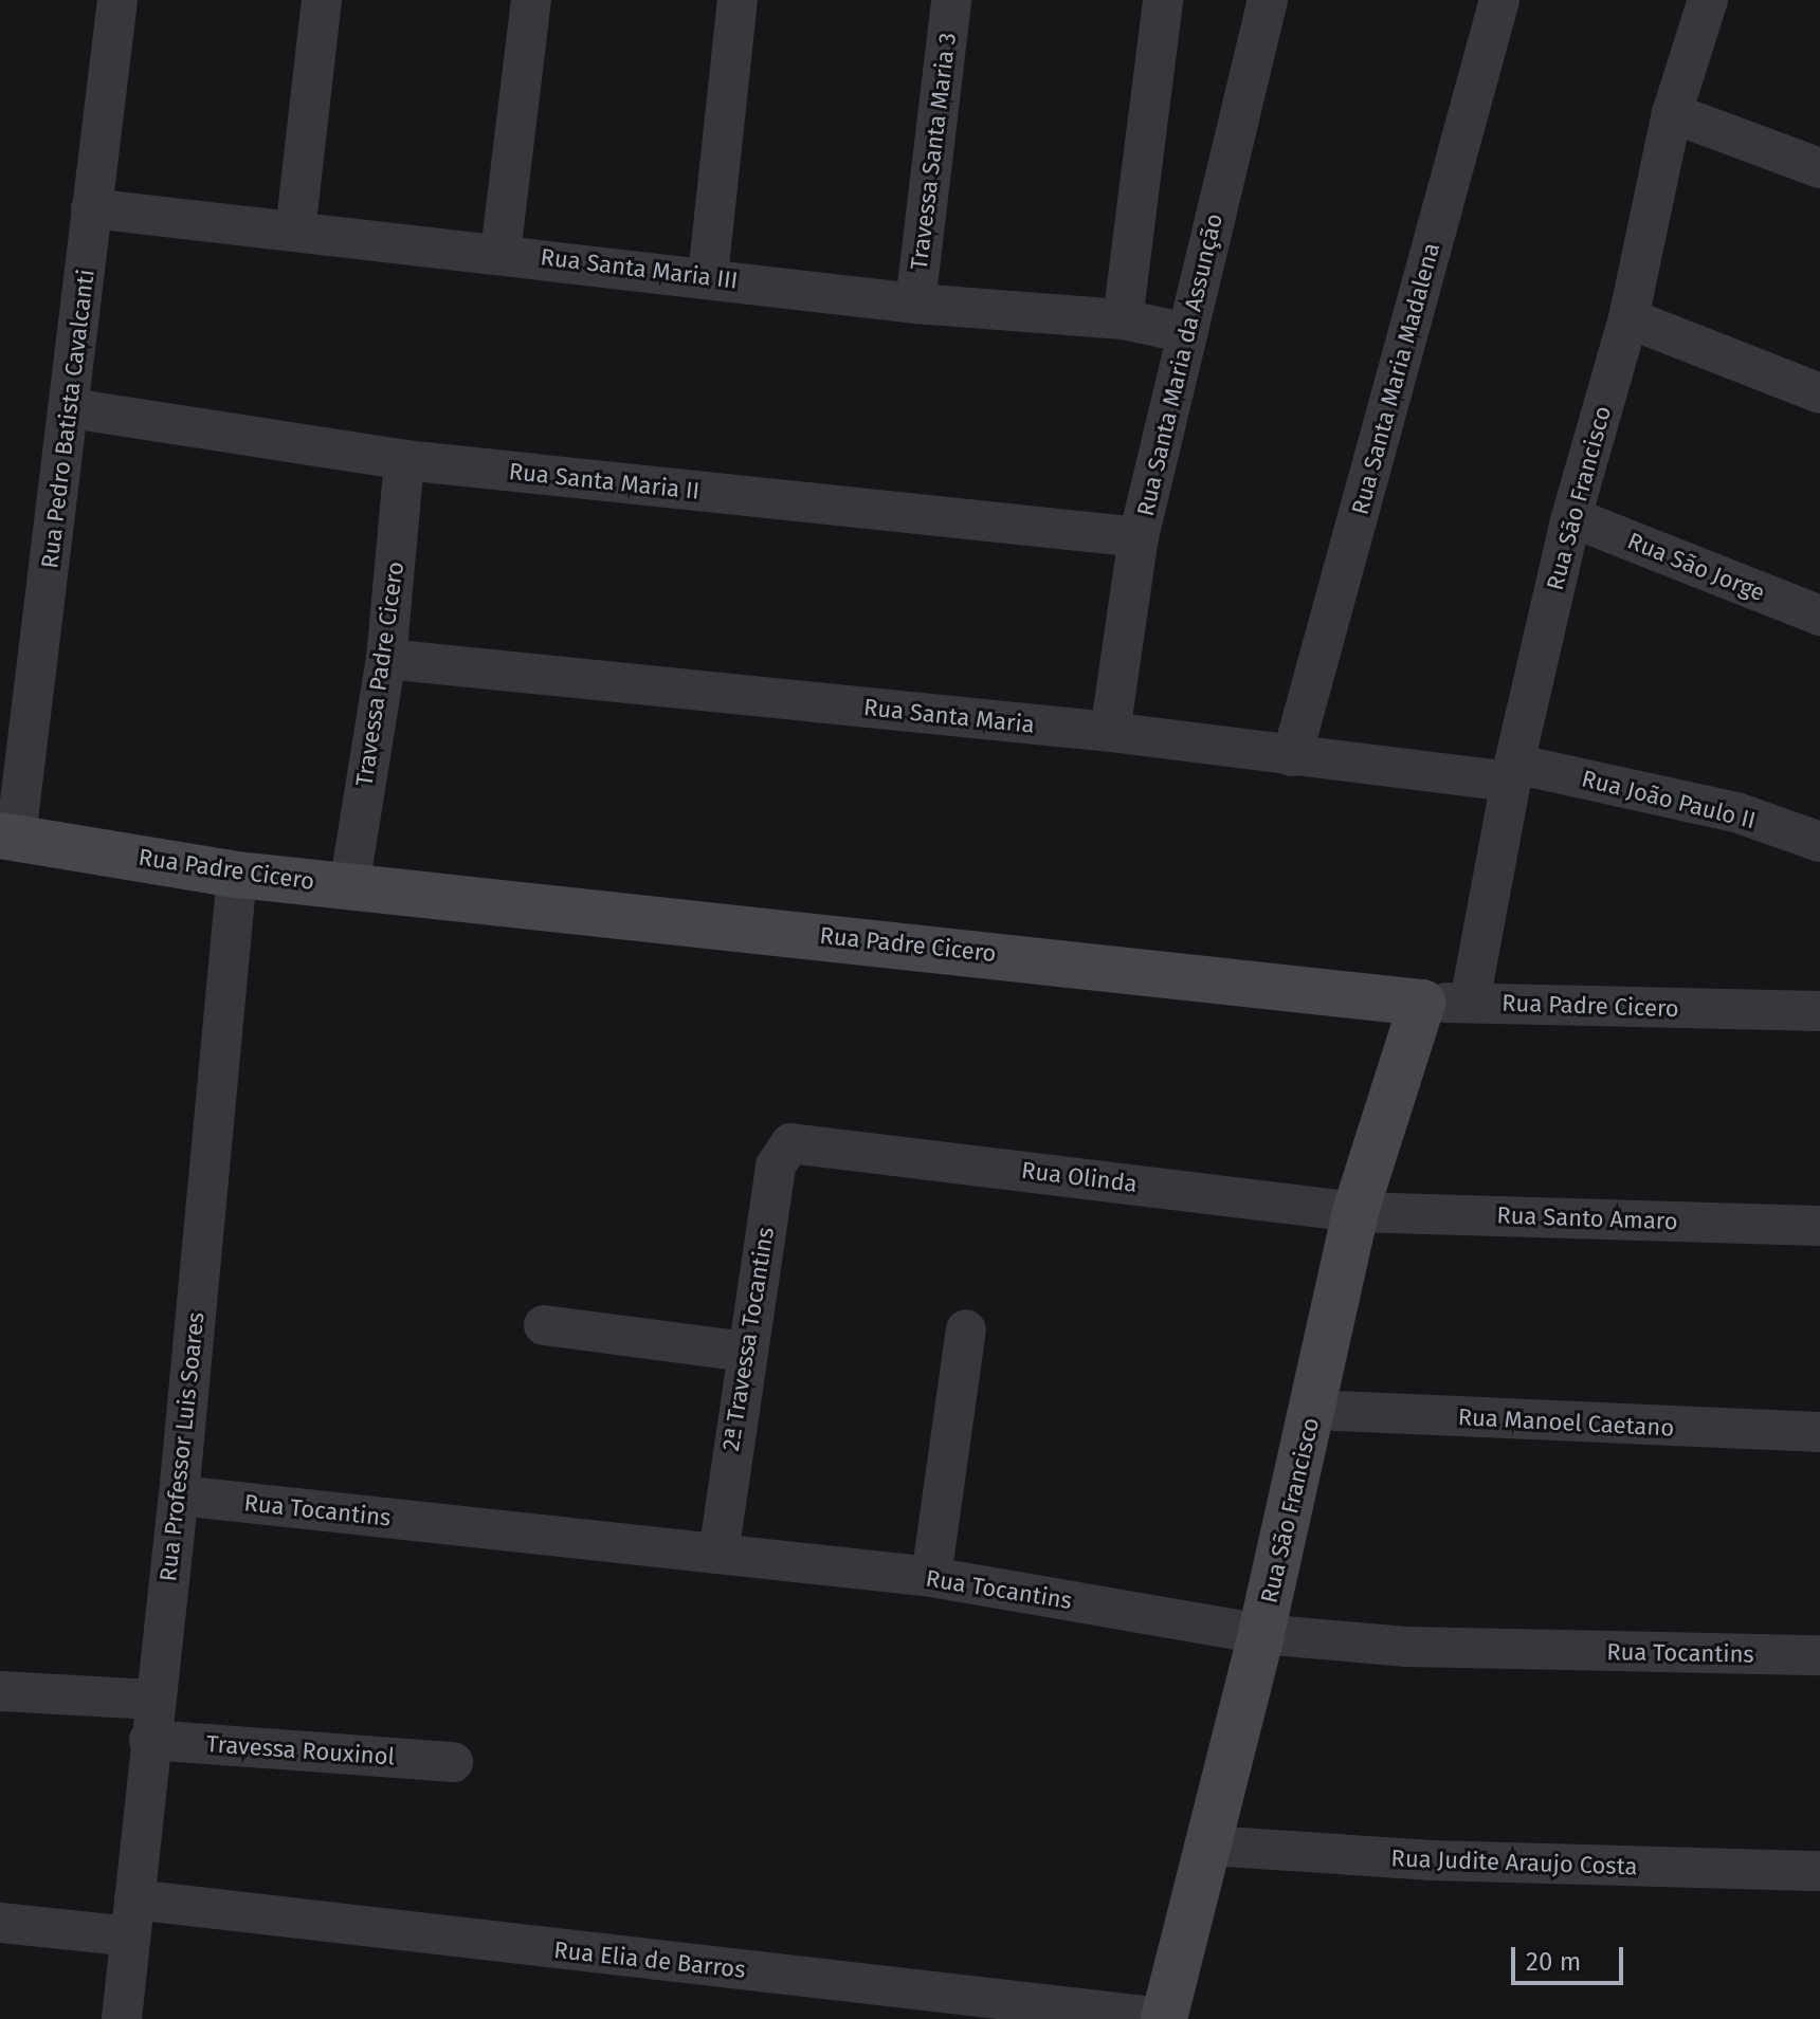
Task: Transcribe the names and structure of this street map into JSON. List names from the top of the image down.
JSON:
{
  "streets": {
    "street": [
      "Travessa Santa Maria 3",
      "Rua Santa Maria III",
      "Rua Santa Maria da Assunção",
      "Rua Santa Maria Madalena",
      "Rua Pedro Batista Cavalcanti",
      "Rua Santa Maria II",
      "Rua São Francisco",
      "Rua São Jorge",
      "Travessa Padre Cicero",
      "Rua Santa Maria",
      "Rua João Paulo II",
      "Rua Padre Cicero",
      "Rua Olinda",
      "Rua Santo Amaro",
      "2ª Travessa Tocantins",
      "Rua Manoel Caetano",
      "Rua Professor Luis Soares",
      "Rua Tocantins",
      "Travessa Rouxinol",
      "Rua Judite Araujo Costa",
      "Rua Elia de Barros"
    ]
  },
  "crossings": [
    ["Travessa Santa Maria 3", "Rua Santa Maria III"],
    ["Rua Santa Maria III", "Rua Santa Maria da Assunção"],
    ["Rua Santa Maria III", "Rua Pedro Batista Cavalcanti"],
    ["Rua Santa Maria da Assunção", "Rua Santa Maria II"],
    ["Rua Santa Maria da Assunção", "Rua Santa Maria"],
    ["Rua Santa Maria Madalena", "Rua Santa Maria"],
    ["Rua Pedro Batista Cavalcanti", "Rua Santa Maria II"],
    ["Rua Pedro Batista Cavalcanti", "Rua Padre Cicero"],
    ["Rua Santa Maria II", "Travessa Padre Cicero"],
    ["Rua São Francisco", "Rua São Jorge"],
    ["Rua São Francisco", "Rua Santa Maria"],
    ["Rua São Francisco", "Rua João Paulo II"],
    ["Rua São Francisco", "Rua Padre Cicero"],
    ["Rua São Francisco", "Rua Olinda"],
    ["Rua São Francisco", "Rua Santo Amaro"],
    ["Rua São Francisco", "Rua Manoel Caetano"],
    ["Rua São Francisco", "Rua Tocantins"],
    ["Rua São Francisco", "Rua Judite Araujo Costa"],
    ["Rua São Francisco", "Rua Elia de Barros"],
    ["Travessa Padre Cicero", "Rua Santa Maria"],
    ["Travessa Padre Cicero", "Rua Padre Cicero"],
    ["Rua Santa Maria", "Rua João Paulo II"],
    ["Rua Padre Cicero", "Rua Professor Luis Soares"],
    ["Rua Olinda", "Rua Santo Amaro"],
    ["Rua Olinda", "2ª Travessa Tocantins"],
    ["2ª Travessa Tocantins", "Rua Tocantins"],
    ["Rua Professor Luis Soares", "Rua Tocantins"],
    ["Rua Professor Luis Soares", "Travessa Rouxinol"],
    ["Rua Professor Luis Soares", "Rua Elia de Barros"]
  ],
  "scale_bar": "20 m"
}
